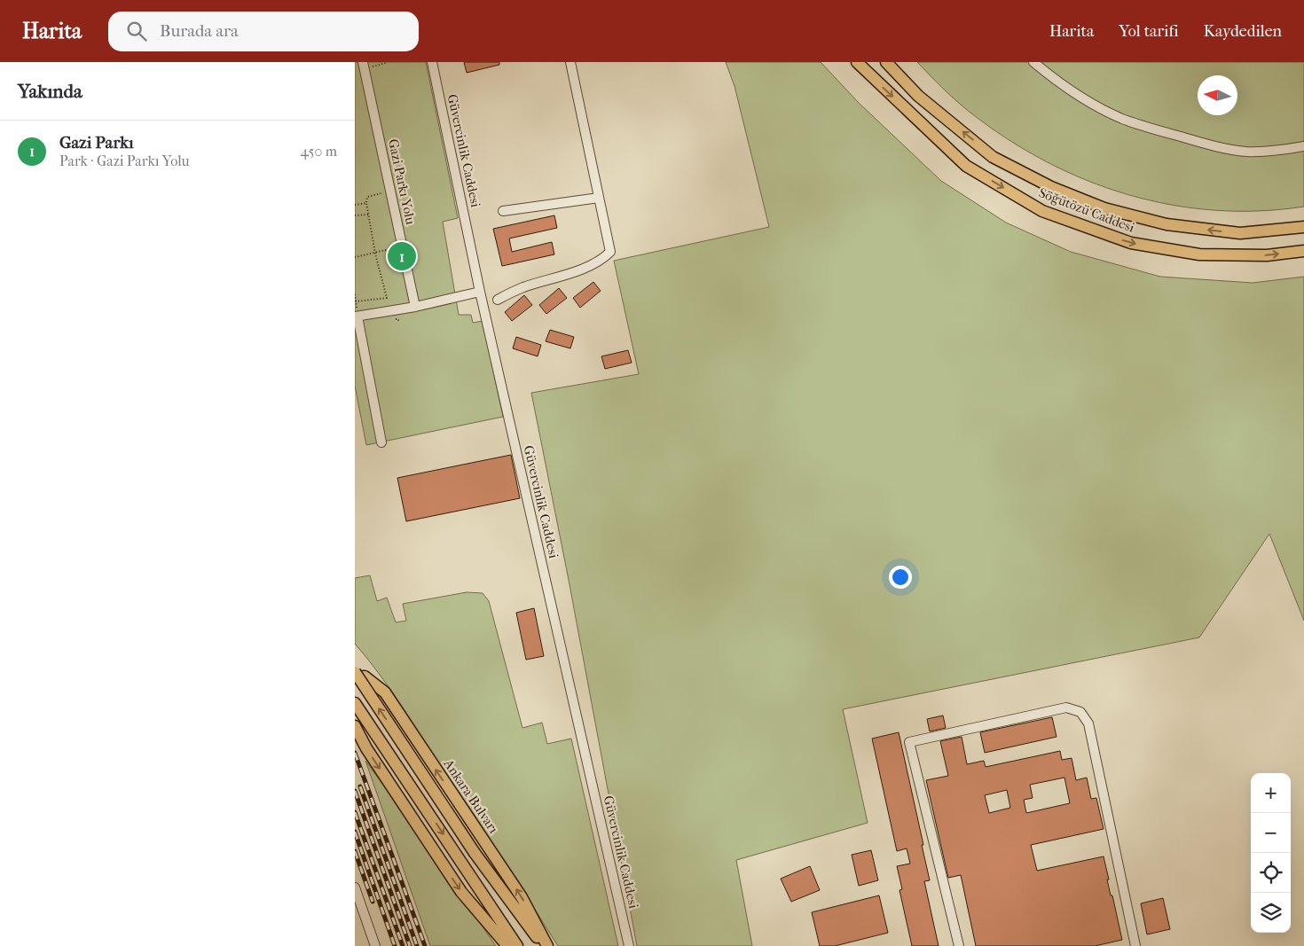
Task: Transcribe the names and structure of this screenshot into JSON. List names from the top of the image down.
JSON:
{
  "streets": {
    "main road": ["Söğütözü Caddesi", "Ankara Bulvarı"],
    "street": ["Güvercinlik Caddesi", "Gazi Parkı Yolu"]
  },
  "north": "left",
  "page": {
    "header": "Harita",
    "search": "Burada ara",
    "nav": ["Harita", "Yol tarifi", "Kaydedilen"],
    "heading": "Yakında",
    "list": [
      {
        "mark": "1",
        "name": "Gazi Parkı",
        "note": "Park · Gazi Parkı Yolu",
        "value": "450 m"
      }
    ],
    "pins": "1",
    "map_buttons": ["+", "−"]
  }
}
